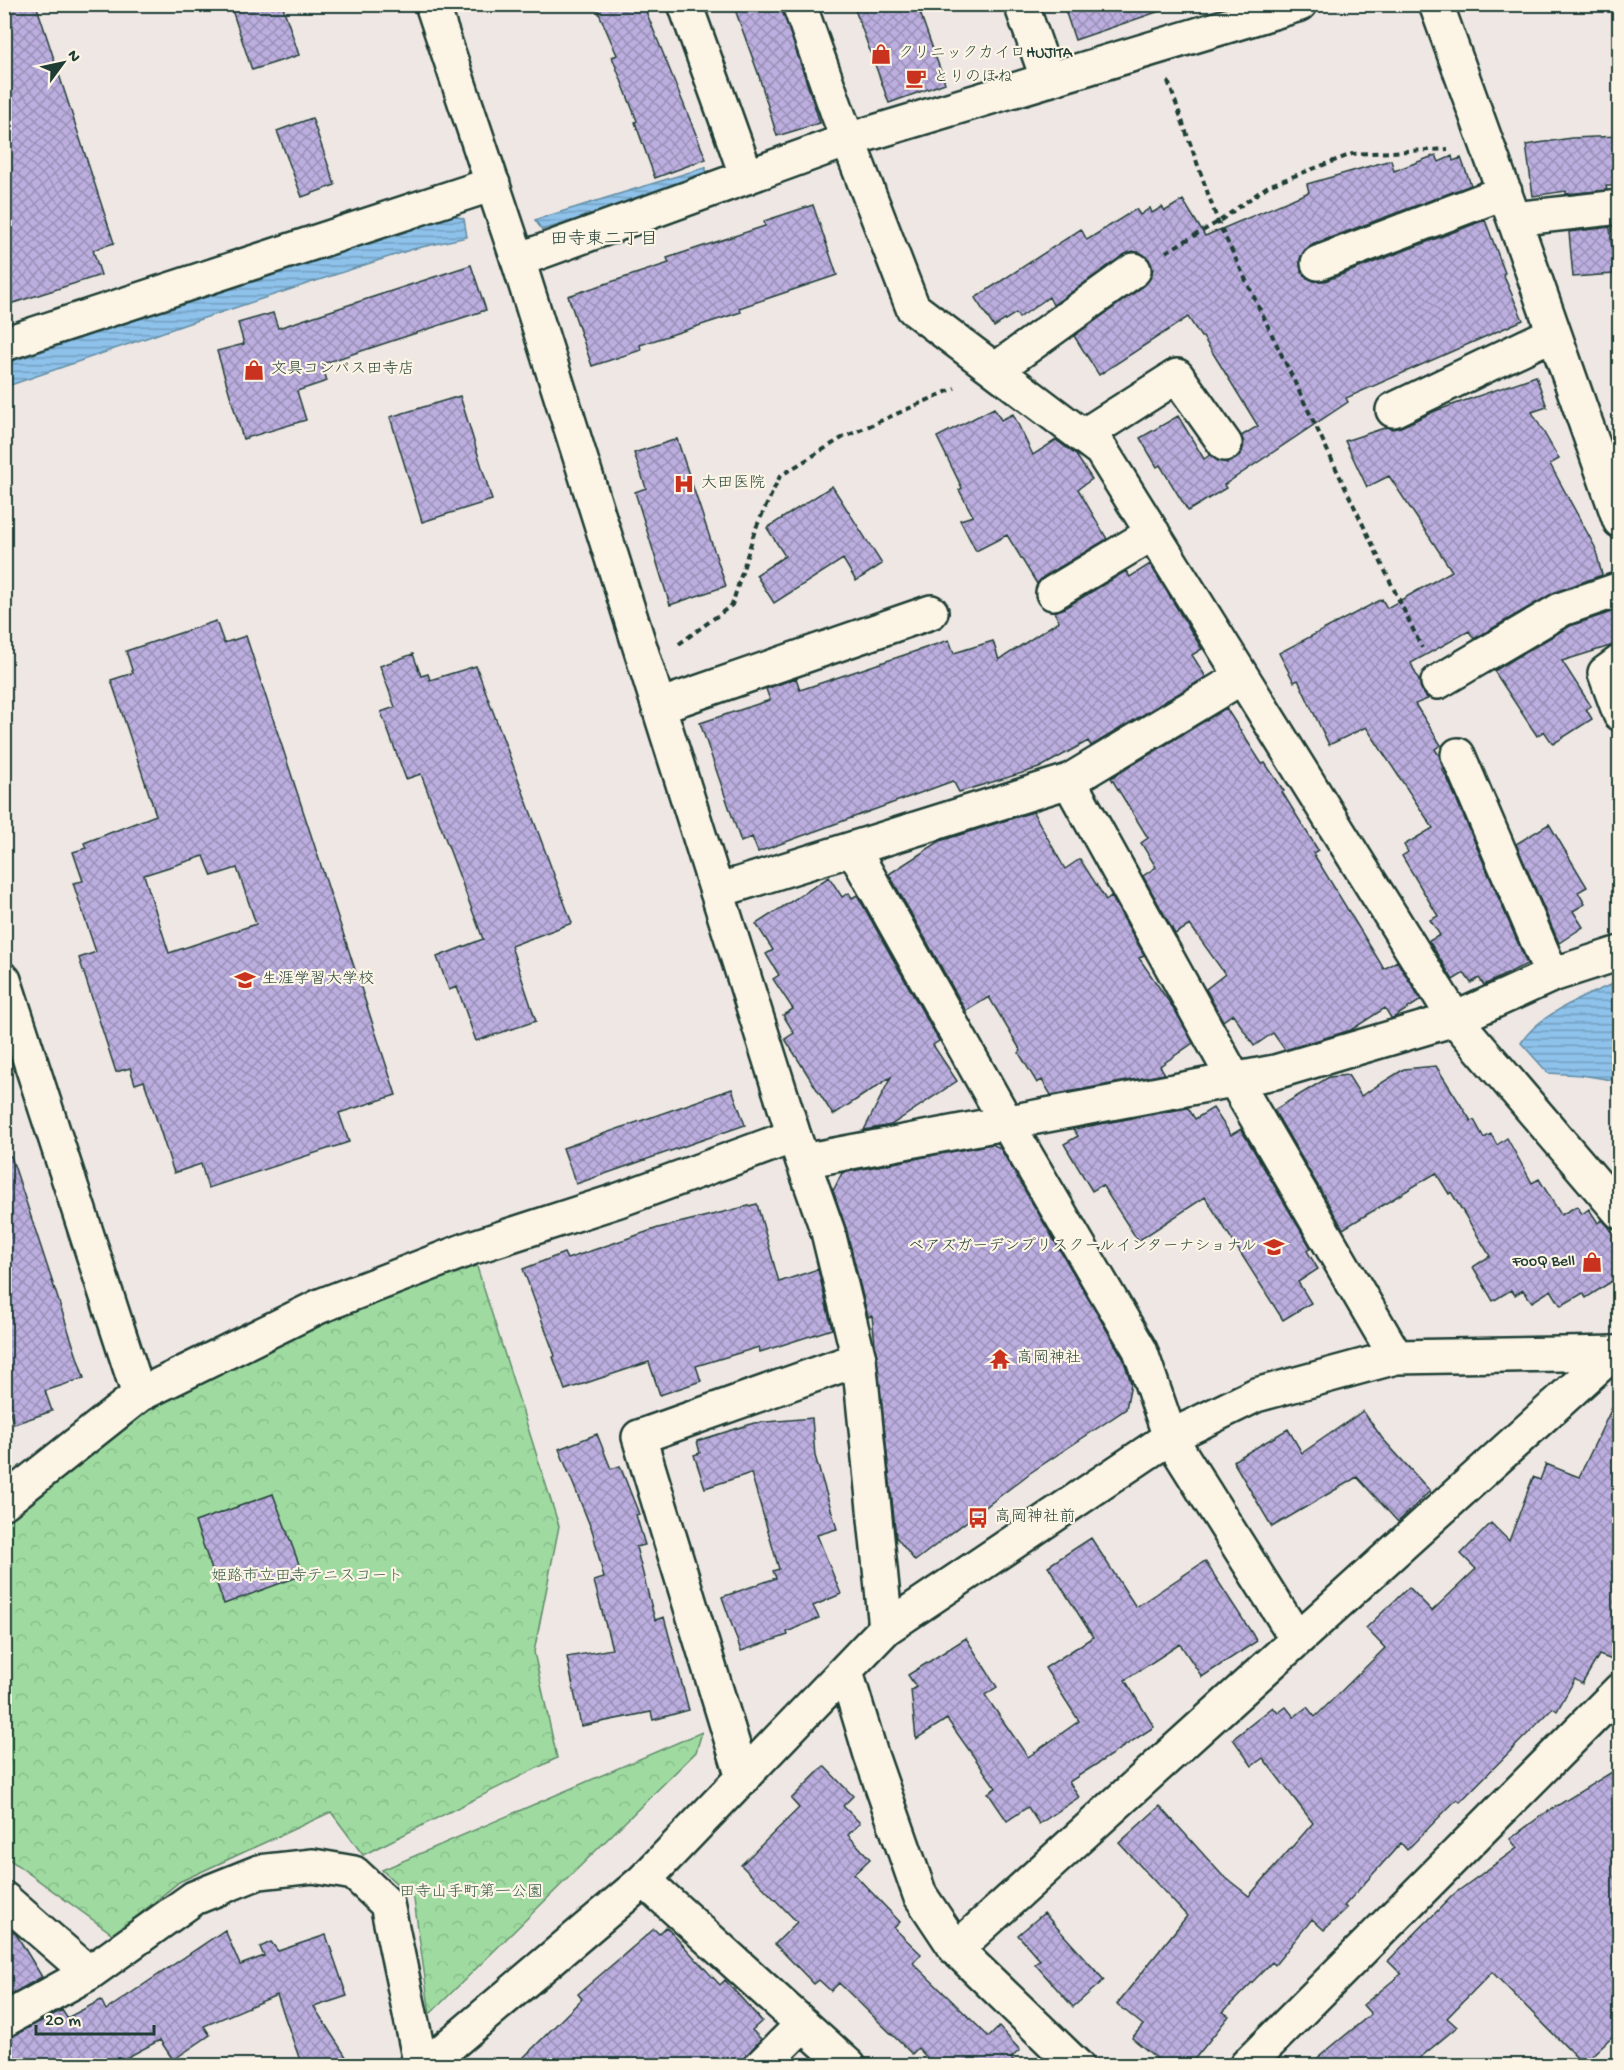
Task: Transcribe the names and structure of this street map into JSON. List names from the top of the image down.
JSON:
{
  "districts": ["田寺東二丁目"],
  "parks": ["姫路市立田寺テニスコート", "田寺山手町第一公園"],
  "places": {
    "shop": ["クリニックカイロHUJITA", "文具コンパス田寺店", "FooQ Bell"],
    "cafe": ["とりのほね"],
    "hospital": ["大田医院"],
    "school or university": ["生涯学習大学校", "ベアズガーデンプリスクールインターナショナル"],
    "temple": ["高岡神社"],
    "bus stop": ["高岡神社前"]
  },
  "scale_bar": "20 m",
  "north": "top right"
}
